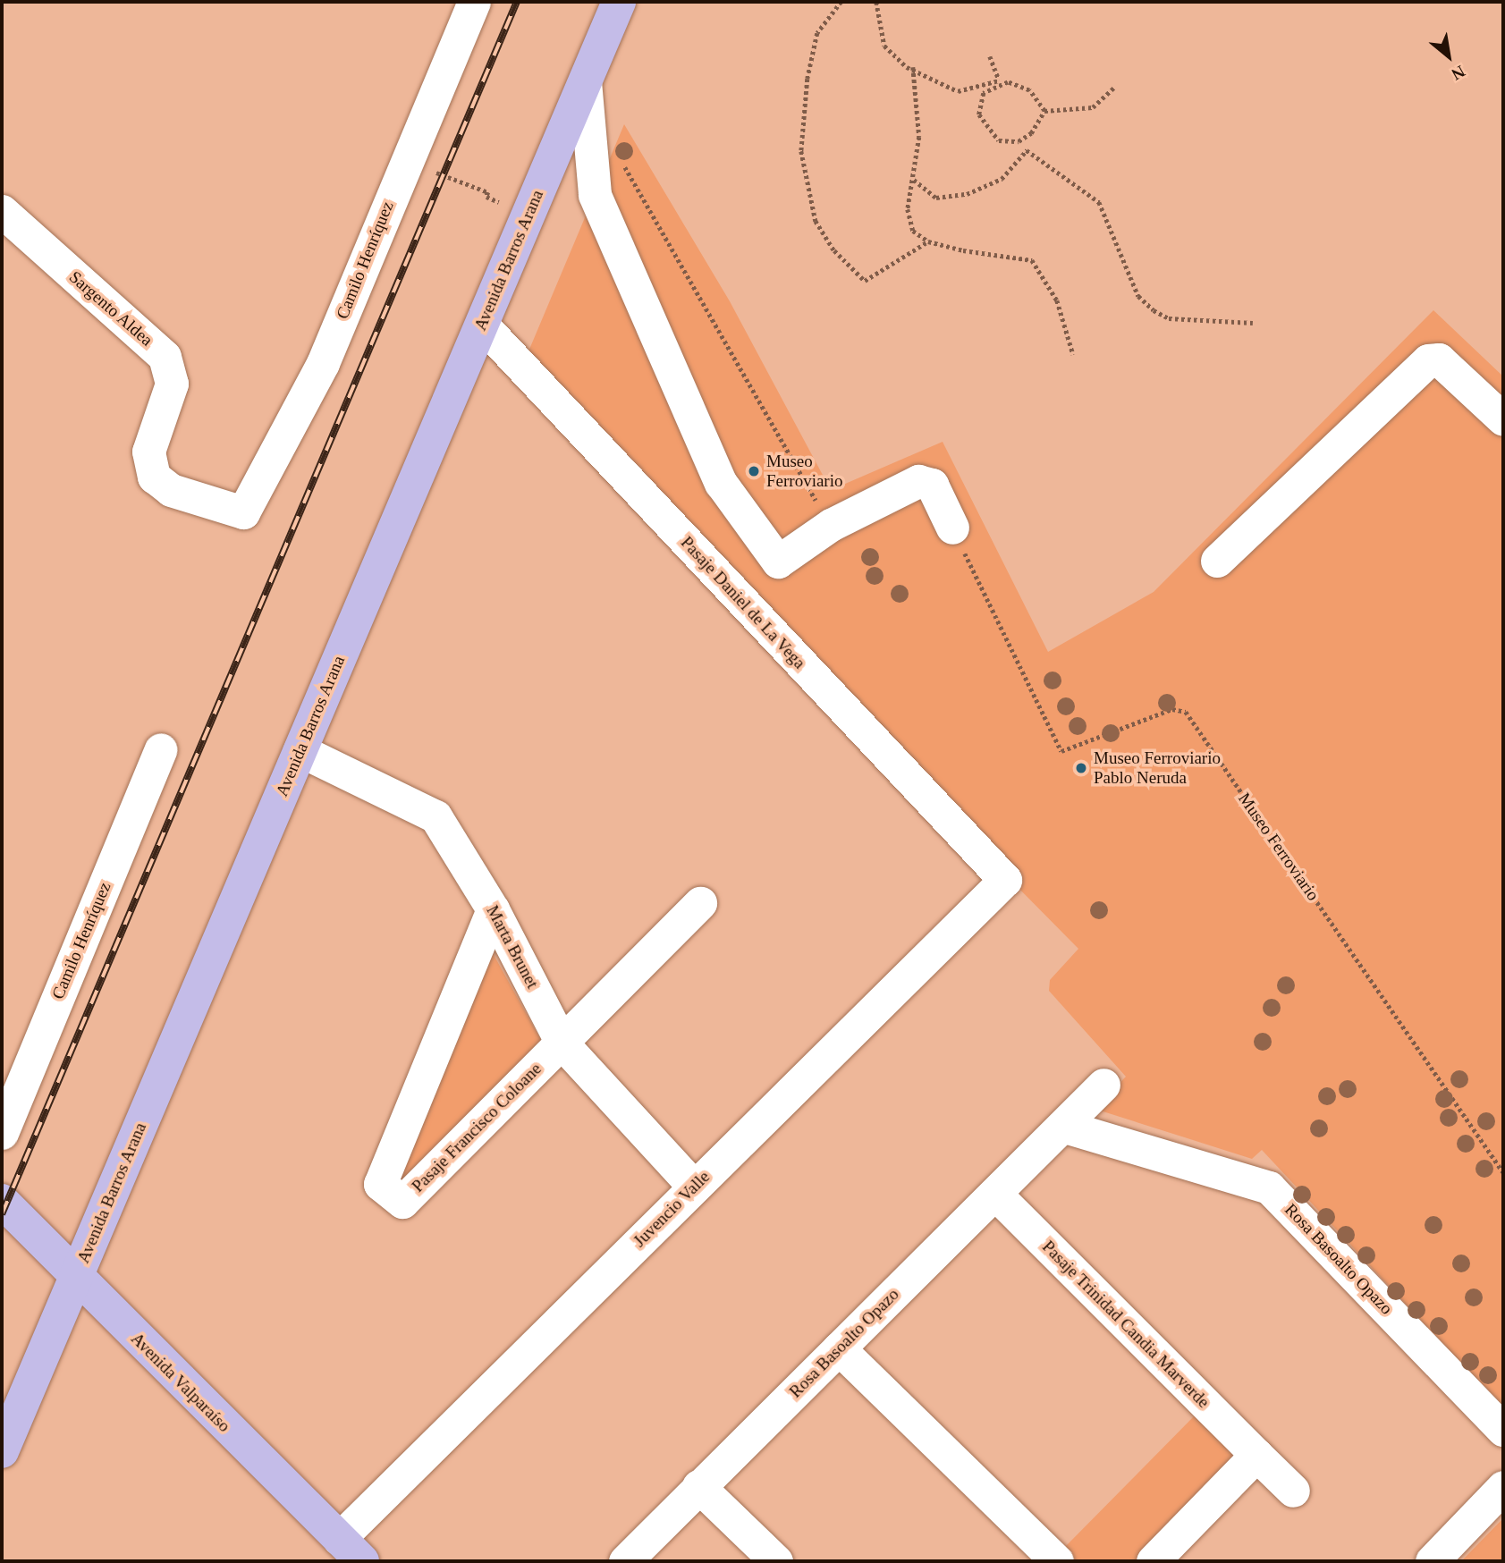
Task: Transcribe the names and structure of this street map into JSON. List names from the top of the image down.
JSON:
{
  "streets": {
    "main road": ["Avenida Barros Arana", "Avenida Valparaíso"],
    "street": [
      "Camilo Henríquez",
      "Sargento Aldea",
      "Pasaje Daniel de La Vega",
      "Marta Brunet",
      "Pasaje Francisco Coloane",
      "Juvencio Valle",
      "Rosa Basoalto Opazo",
      "Pasaje Trinidad Candia Marverde"
    ],
    "path": ["Museo Ferroviario"]
  },
  "crossings": [
    ["Camilo Henríquez", "Sargento Aldea"],
    ["Avenida Barros Arana", "Pasaje Daniel de La Vega"],
    ["Avenida Barros Arana", "Marta Brunet"],
    ["Avenida Barros Arana", "Avenida Valparaíso"],
    ["Pasaje Daniel de La Vega", "Juvencio Valle"],
    ["Marta Brunet", "Pasaje Francisco Coloane"],
    ["Marta Brunet", "Juvencio Valle"],
    ["Juvencio Valle", "Avenida Valparaíso"],
    ["Rosa Basoalto Opazo", "Pasaje Trinidad Candia Marverde"]
  ],
  "places": ["Museo Ferroviario", "Museo Ferroviario Pablo Neruda"],
  "north": "bottom right"
}
